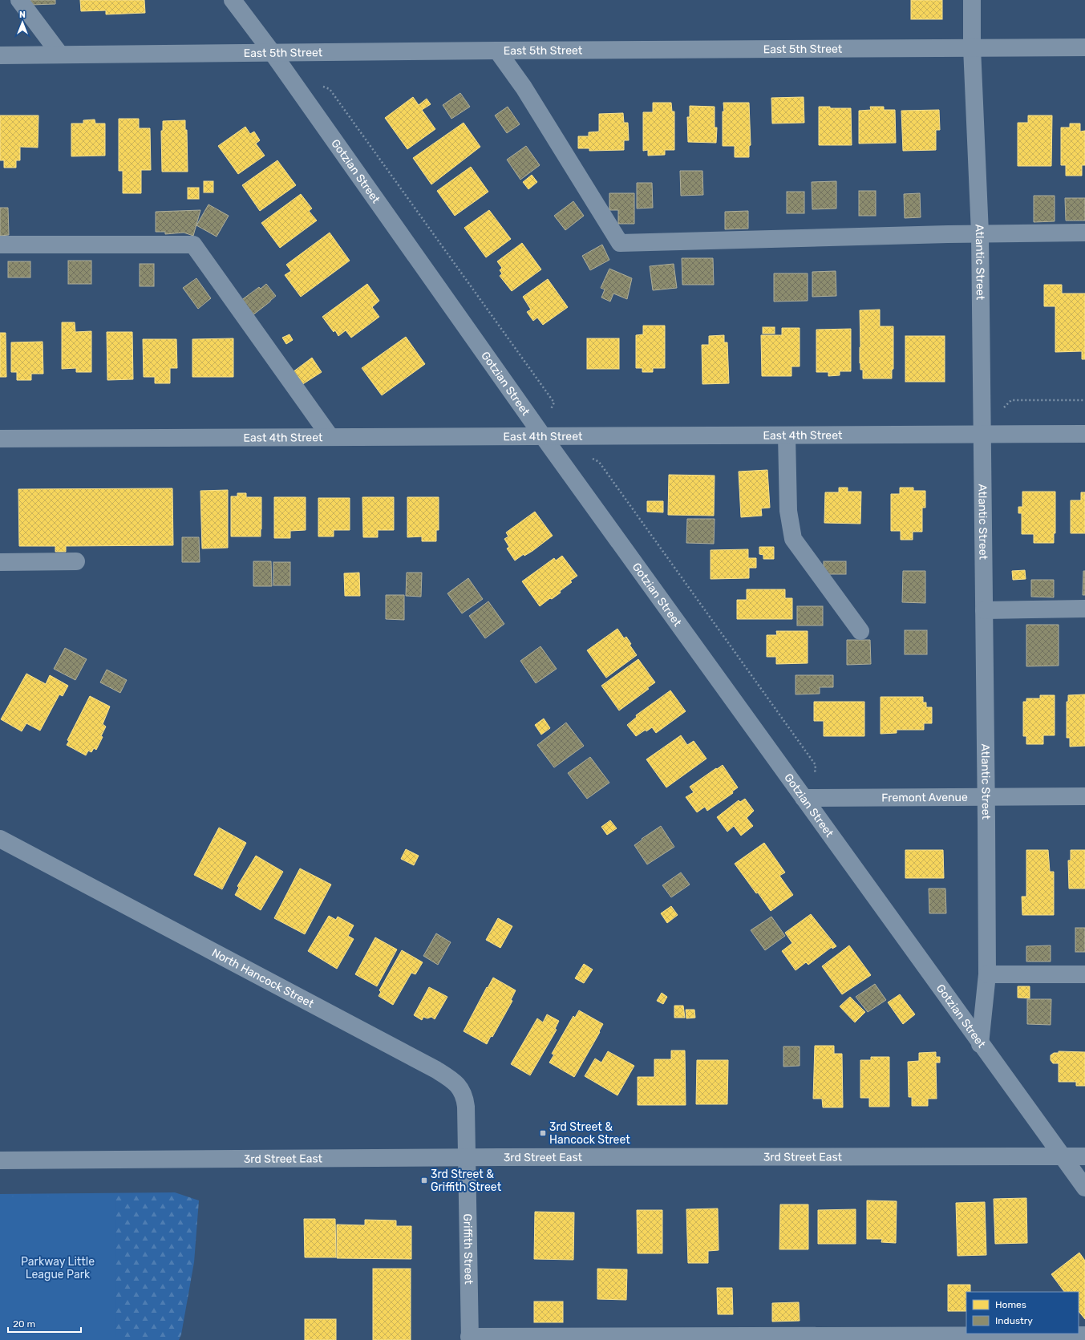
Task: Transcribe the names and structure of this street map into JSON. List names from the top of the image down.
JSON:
{
  "streets": {
    "street": [
      "East 5th Street",
      "Gotzian Street",
      "Atlantic Street",
      "East 4th Street",
      "Fremont Avenue",
      "North Hancock Street",
      "3rd Street East",
      "Griffith Street"
    ]
  },
  "crossings": [
    ["East 5th Street", "Gotzian Street"],
    ["East 5th Street", "Atlantic Street"],
    ["Gotzian Street", "Atlantic Street"],
    ["Gotzian Street", "East 4th Street"],
    ["Gotzian Street", "Fremont Avenue"],
    ["Gotzian Street", "3rd Street East"],
    ["Atlantic Street", "East 4th Street"],
    ["Atlantic Street", "Fremont Avenue"],
    ["North Hancock Street", "3rd Street East"],
    ["North Hancock Street", "Griffith Street"],
    ["3rd Street East", "Griffith Street"]
  ],
  "parks": ["Parkway Little League Park"],
  "places": {
    "transit": ["3rd Street & Hancock Street", "3rd Street & Griffith Street"]
  },
  "legend": ["Homes", "Industry"],
  "scale_bar": "20 m",
  "north": "top"
}
